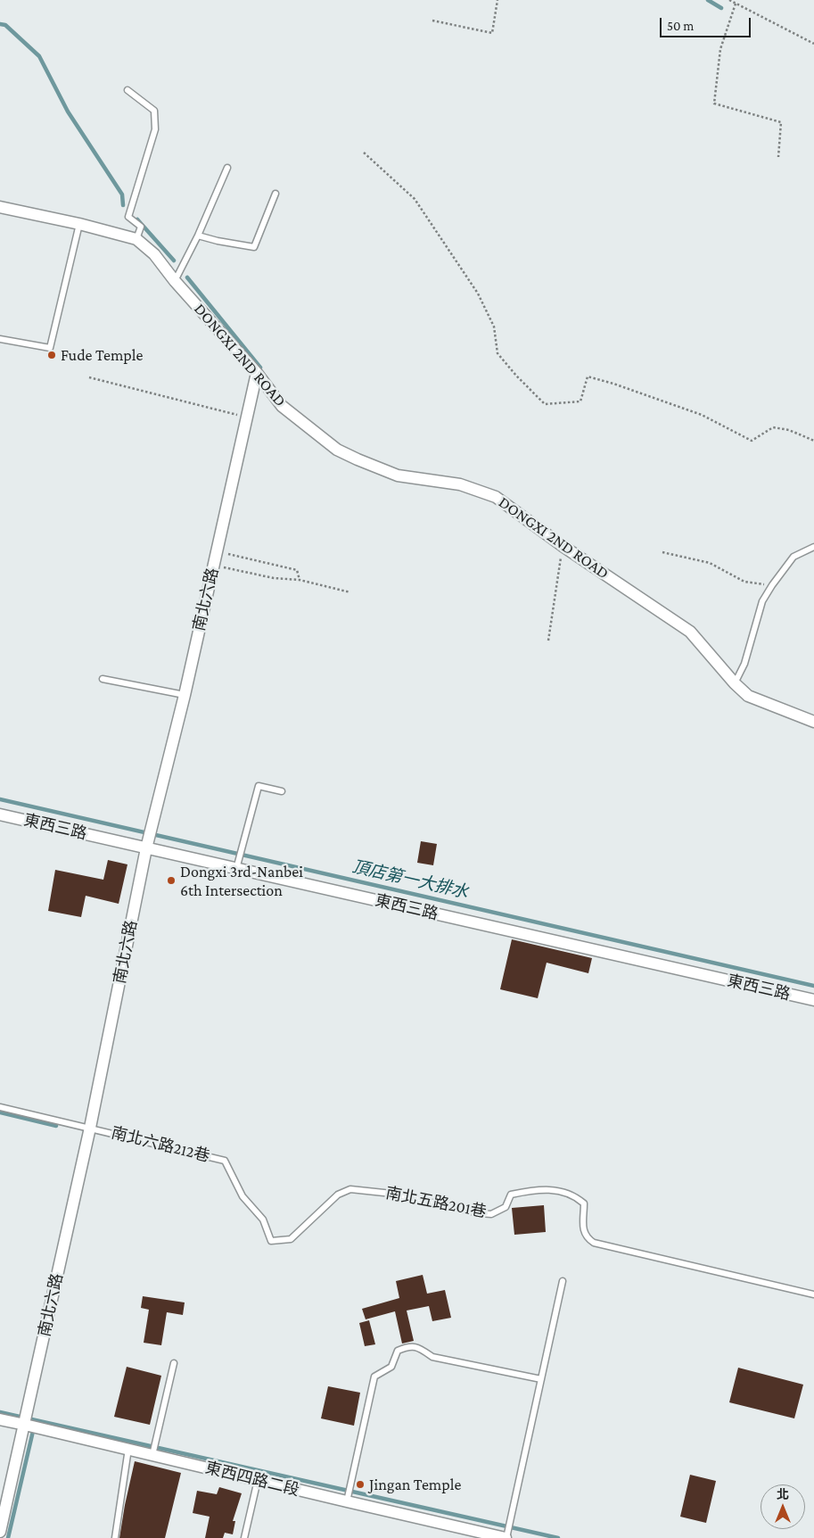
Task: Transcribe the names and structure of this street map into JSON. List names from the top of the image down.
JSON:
{
  "streets": {
    "street": [
      "DONGXI 2ND ROAD",
      "南北六路",
      "東西三路",
      "東西四路二段"
    ],
    "lane": ["南北六路212巷", "南北五路201巷"]
  },
  "crossings": [
    ["DONGXI 2ND ROAD", "南北六路"],
    ["南北六路", "東西三路"],
    ["南北六路", "南北六路212巷"],
    ["南北六路", "東西四路二段"],
    ["南北六路212巷", "南北五路201巷"]
  ],
  "water": ["頂店第一大排水"],
  "places": ["Fude Temple", "Dongxi 3rd-Nanbei 6th Intersection", "Jingan Temple"],
  "scale_bar": "50 m",
  "north": "top"
}
